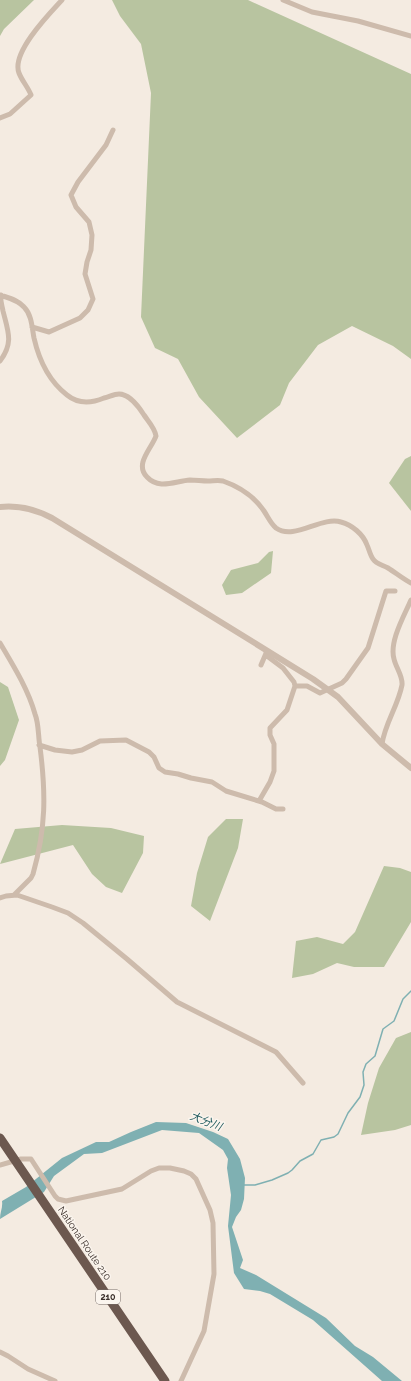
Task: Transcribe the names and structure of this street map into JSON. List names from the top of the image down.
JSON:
{
  "streets": {
    "highway": ["National Route 210", "210"]
  },
  "water": ["大分川"]
}
